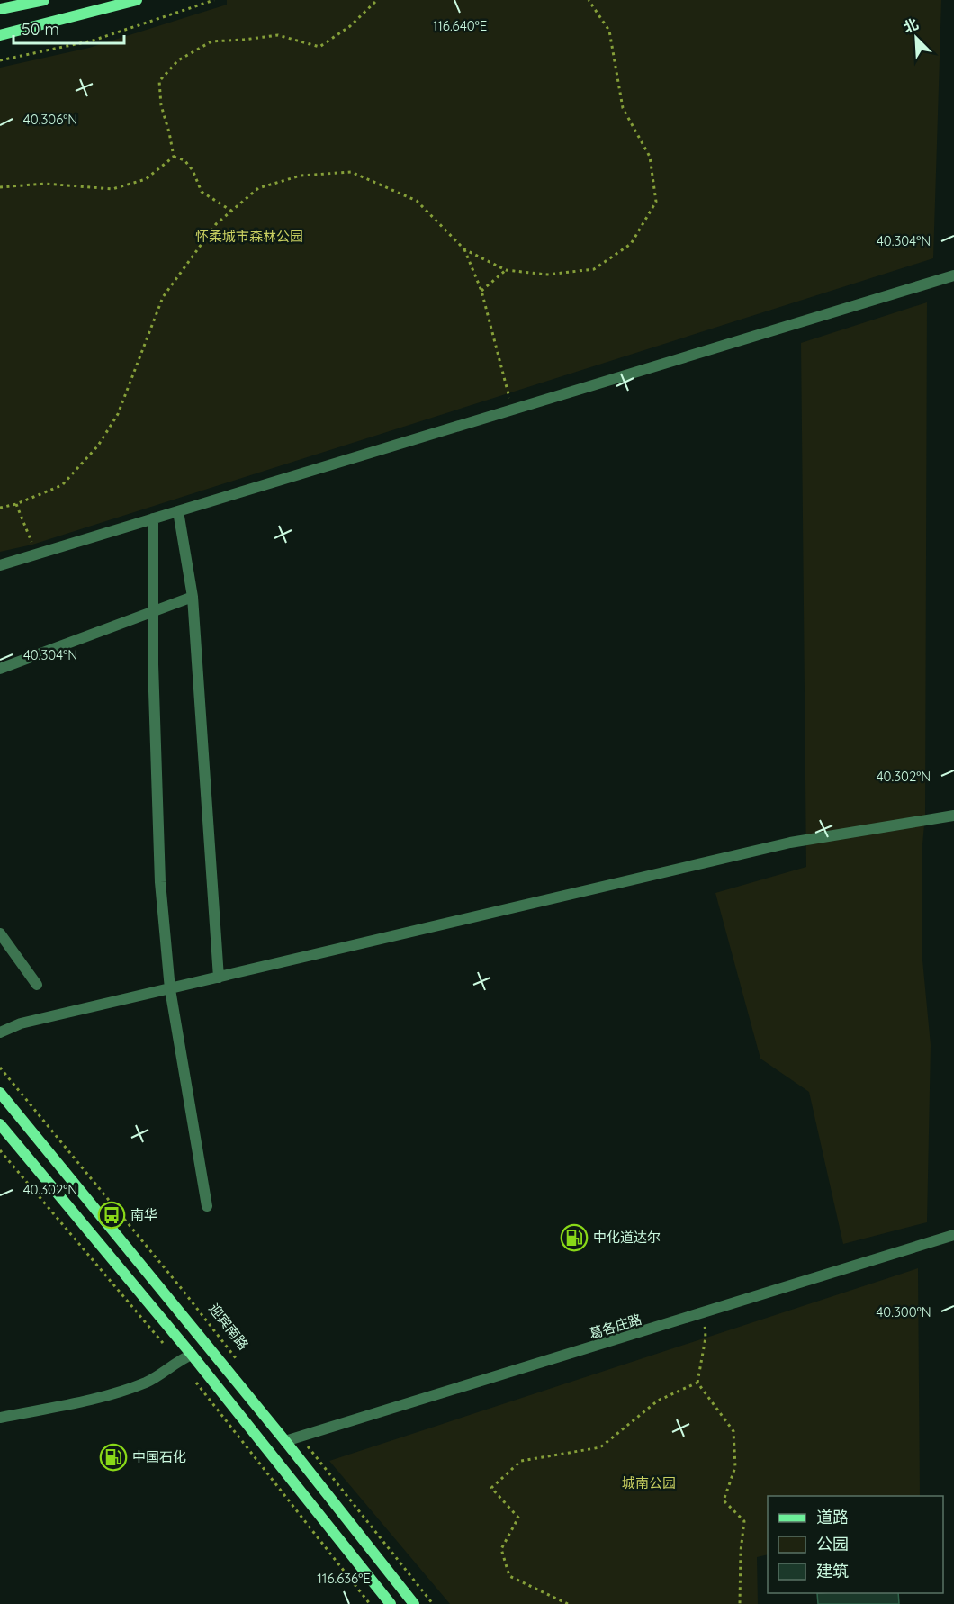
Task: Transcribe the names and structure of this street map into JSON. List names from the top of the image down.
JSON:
{
  "streets": {
    "main road": ["迎宾南路"],
    "street": ["葛各庄路"]
  },
  "crossings": [
    ["迎宾南路", "葛各庄路"]
  ],
  "parks": ["怀柔城市森林公园", "城南公园"],
  "places": {
    "bus stop": ["南华"],
    "fuel station": ["中化道达尔", "中国石化"]
  },
  "legend": ["道路", "公园", "建筑"],
  "scale_bar": "50 m",
  "north": "top left",
  "coordinates": [
    "116.640°E",
    "40.306°N",
    "40.304°N",
    "40.302°N",
    "40.300°N",
    "116.636°E"
  ]
}
